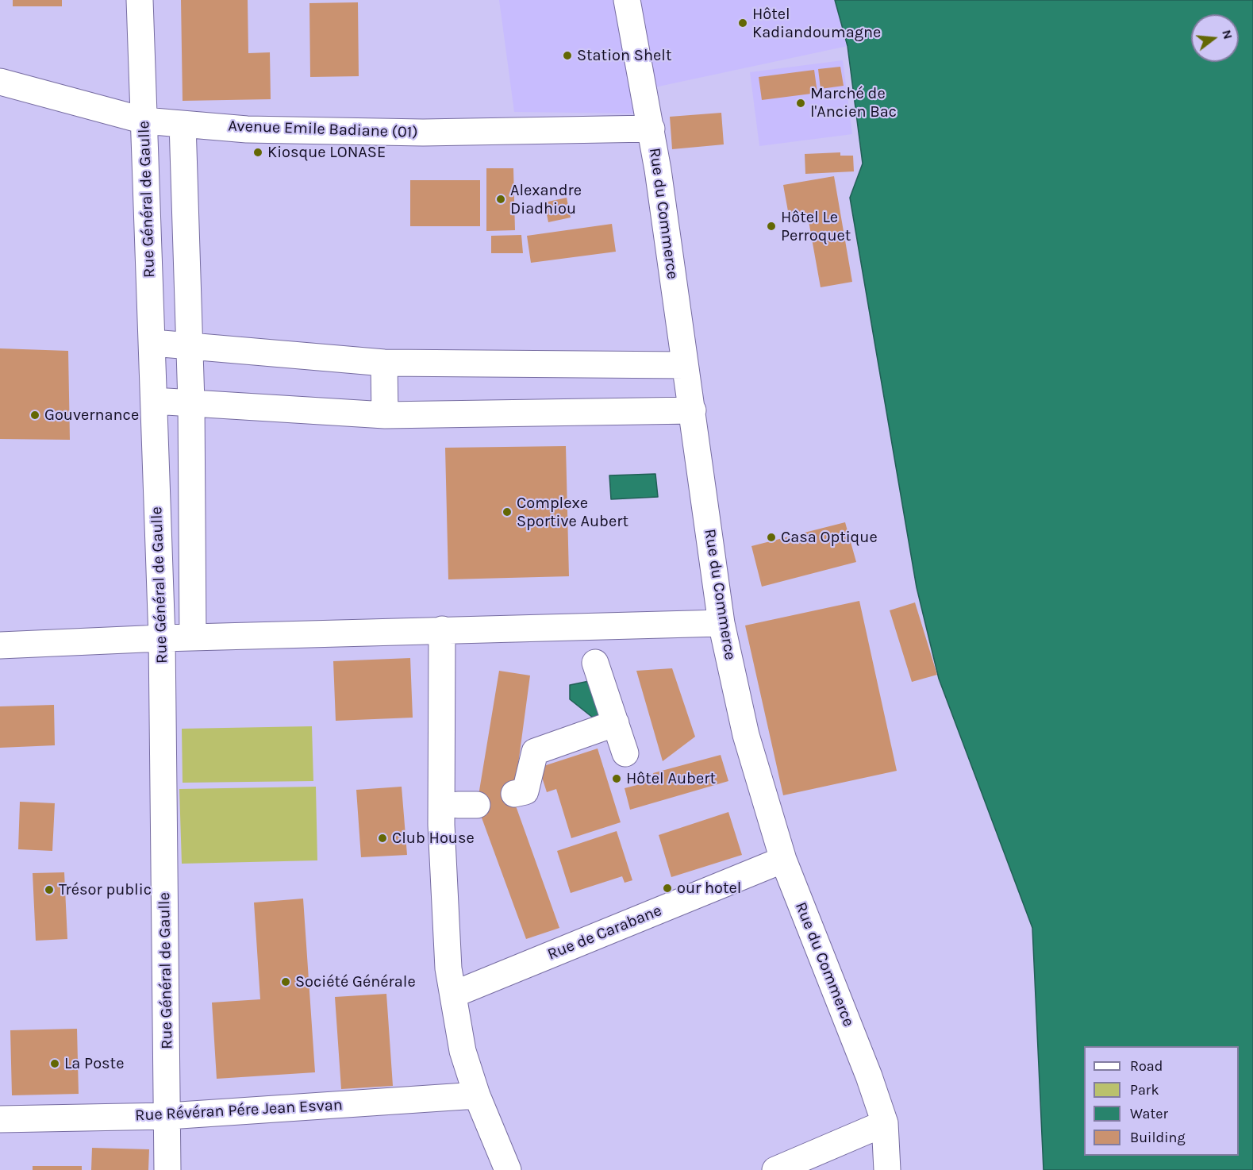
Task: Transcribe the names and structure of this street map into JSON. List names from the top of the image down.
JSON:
{
  "streets": {
    "street": [
      "Avenue Emile Badiane (01)",
      "Rue Général de Gaulle",
      "Rue du Commerce",
      "Rue de Carabane",
      "Rue Révéran Pére Jean Esvan"
    ]
  },
  "crossings": [
    ["Avenue Emile Badiane (01)", "Rue Général de Gaulle"],
    ["Avenue Emile Badiane (01)", "Rue du Commerce"],
    ["Rue Général de Gaulle", "Rue Révéran Pére Jean Esvan"],
    ["Rue du Commerce", "Rue de Carabane"]
  ],
  "places": [
    "Hôtel Kadiandoumagne",
    "Station Shelt",
    "Marché de l'Ancien Bac",
    "Kiosque LONASE",
    "Alexandre Diadhiou",
    "Hôtel Le Perroquet",
    "Gouvernance",
    "Complexe Sportive Aubert",
    "Casa Optique",
    "Hôtel Aubert",
    "Club House",
    "our hotel",
    "Trésor public",
    "Société Générale",
    "La Poste"
  ],
  "legend": [
    "Road",
    "Park",
    "Water",
    "Building"
  ],
  "north": "right"
}
